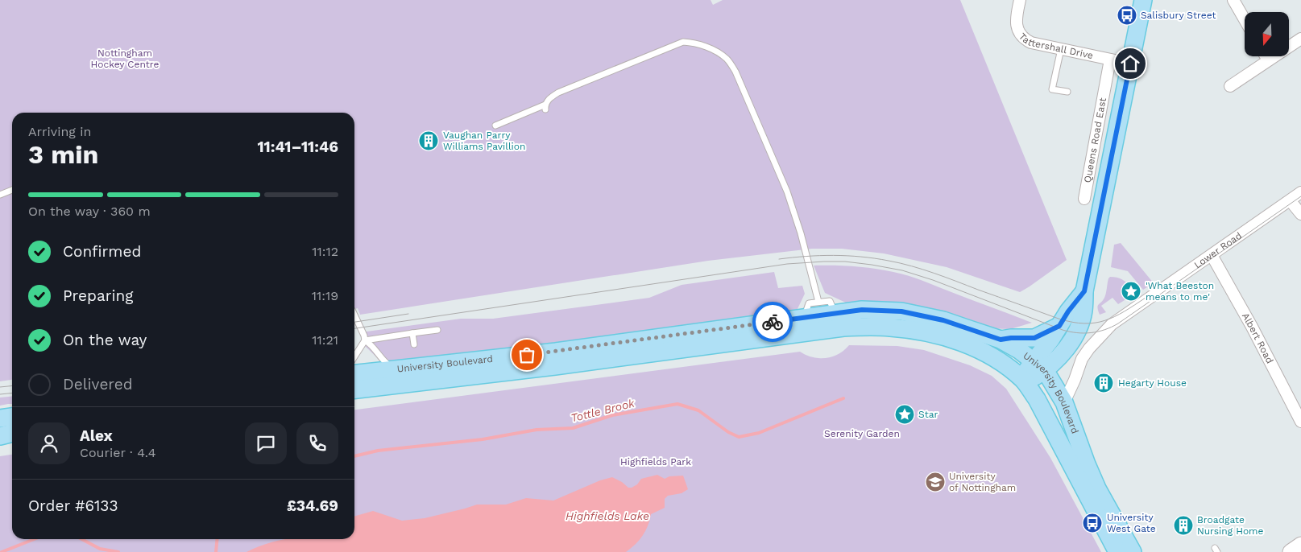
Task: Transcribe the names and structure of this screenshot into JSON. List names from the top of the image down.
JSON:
{
  "streets": {
    "main road": ["Queens Road East", "University Boulevard"],
    "street": ["Tattershall Drive", "Lower Road", "Albert Road"]
  },
  "crossings": [
    ["Tattershall Drive", "Queens Road East"],
    ["Queens Road East", "University Boulevard"],
    ["Lower Road", "Albert Road"],
    ["Lower Road", "University Boulevard"]
  ],
  "water": ["Tottle Brook", "Highfields Lake"],
  "parks": ["Nottingham Hockey Centre", "Serenity Garden", "Highfields Park"],
  "places": {
    "bus stop": ["Salisbury Street", "University West Gate"],
    "building": ["Vaughan Parry Williams Pavillion", "Hegarty House", "Broadgate Nursing Home"],
    "place": ["'What Beeston means to me'", "Star"],
    "school or university": ["University of Nottingham"]
  },
  "north": "bottom",
  "page": {
    "heading": ["3 min", "Arriving in", "11:41–11:46"],
    "panel": [
      "Alex",
      "Courier · 4.4",
      "Order #6133",
      "£34.69"
    ],
    "bar": "On the way · 360 m",
    "list": [
      ["Confirmed", "11:12"],
      ["Preparing", "11:19"],
      ["On the way", "11:21"],
      "Delivered"
    ]
  }
}
